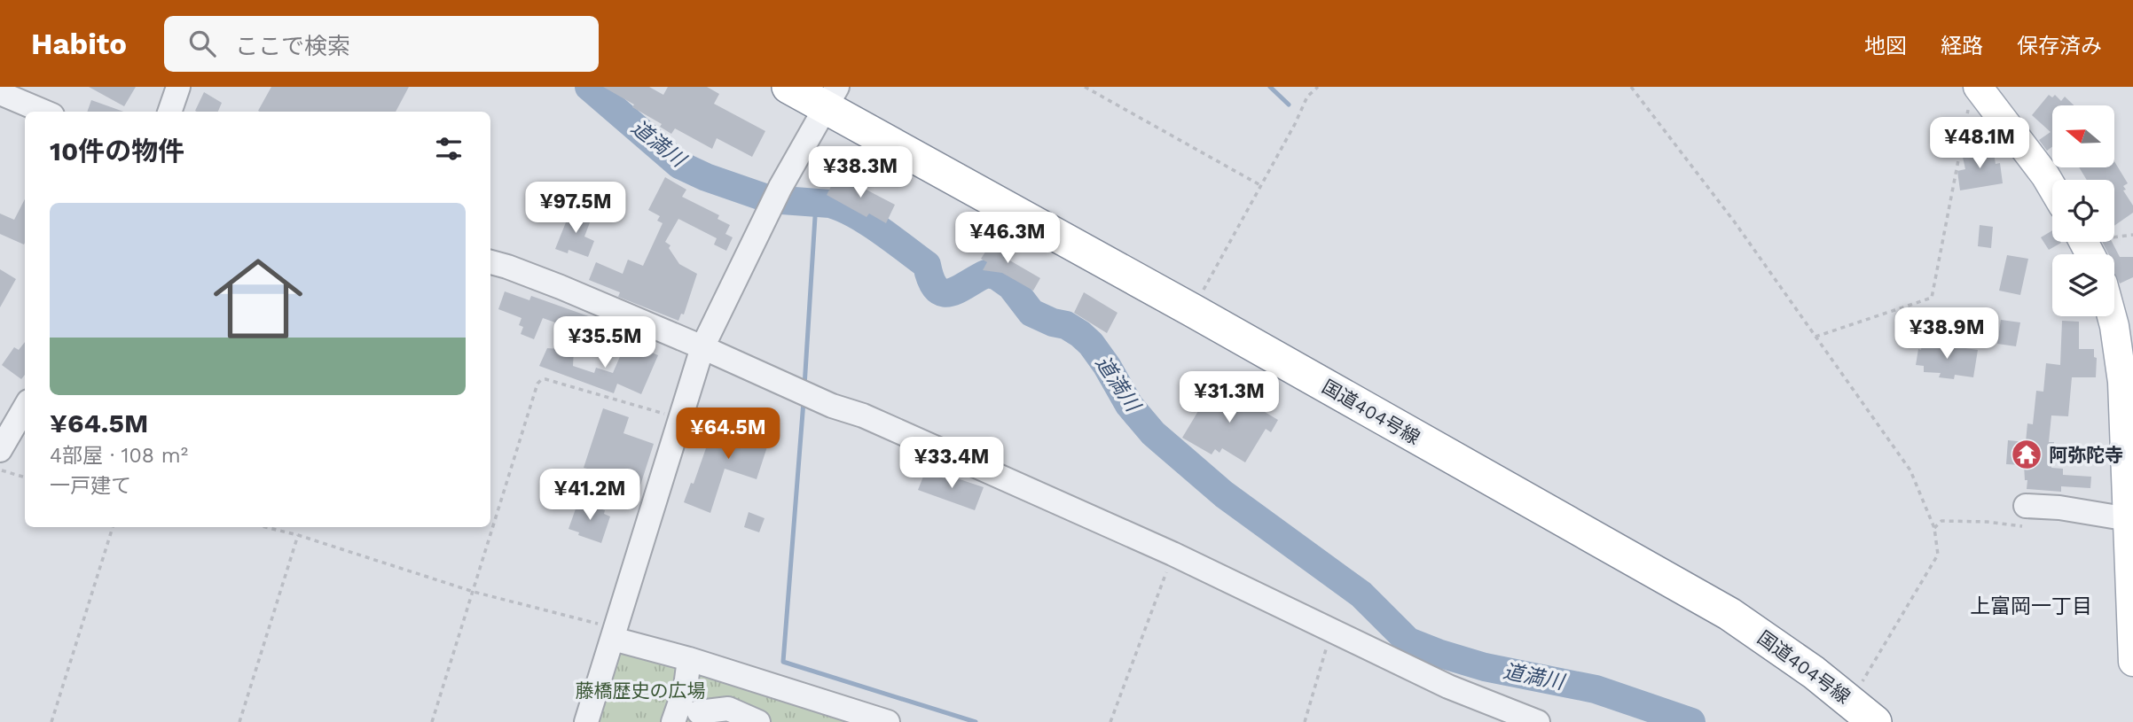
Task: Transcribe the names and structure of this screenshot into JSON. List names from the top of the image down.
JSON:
{
  "streets": {
    "highway": ["国道404号線"]
  },
  "districts": ["上富岡一丁目"],
  "water": ["道満川"],
  "parks": ["藤橋歴史の広場"],
  "places": {
    "temple": ["阿弥陀寺"]
  },
  "north": "left",
  "page": {
    "header": "Habito",
    "search": "ここで検索",
    "nav": ["地図", "経路", "保存済み"],
    "heading": "10件の物件",
    "price": [
      "¥48.1M",
      "¥38.3M",
      "¥97.5M",
      "¥46.3M",
      "¥38.9M",
      "¥35.5M",
      "¥31.3M",
      "¥64.5M",
      "¥33.4M",
      "¥41.2M"
    ],
    "list": [
      {
        "name": "¥64.5M",
        "note": "4部屋 · 108 m² · 一戸建て"
      }
    ]
  }
}
